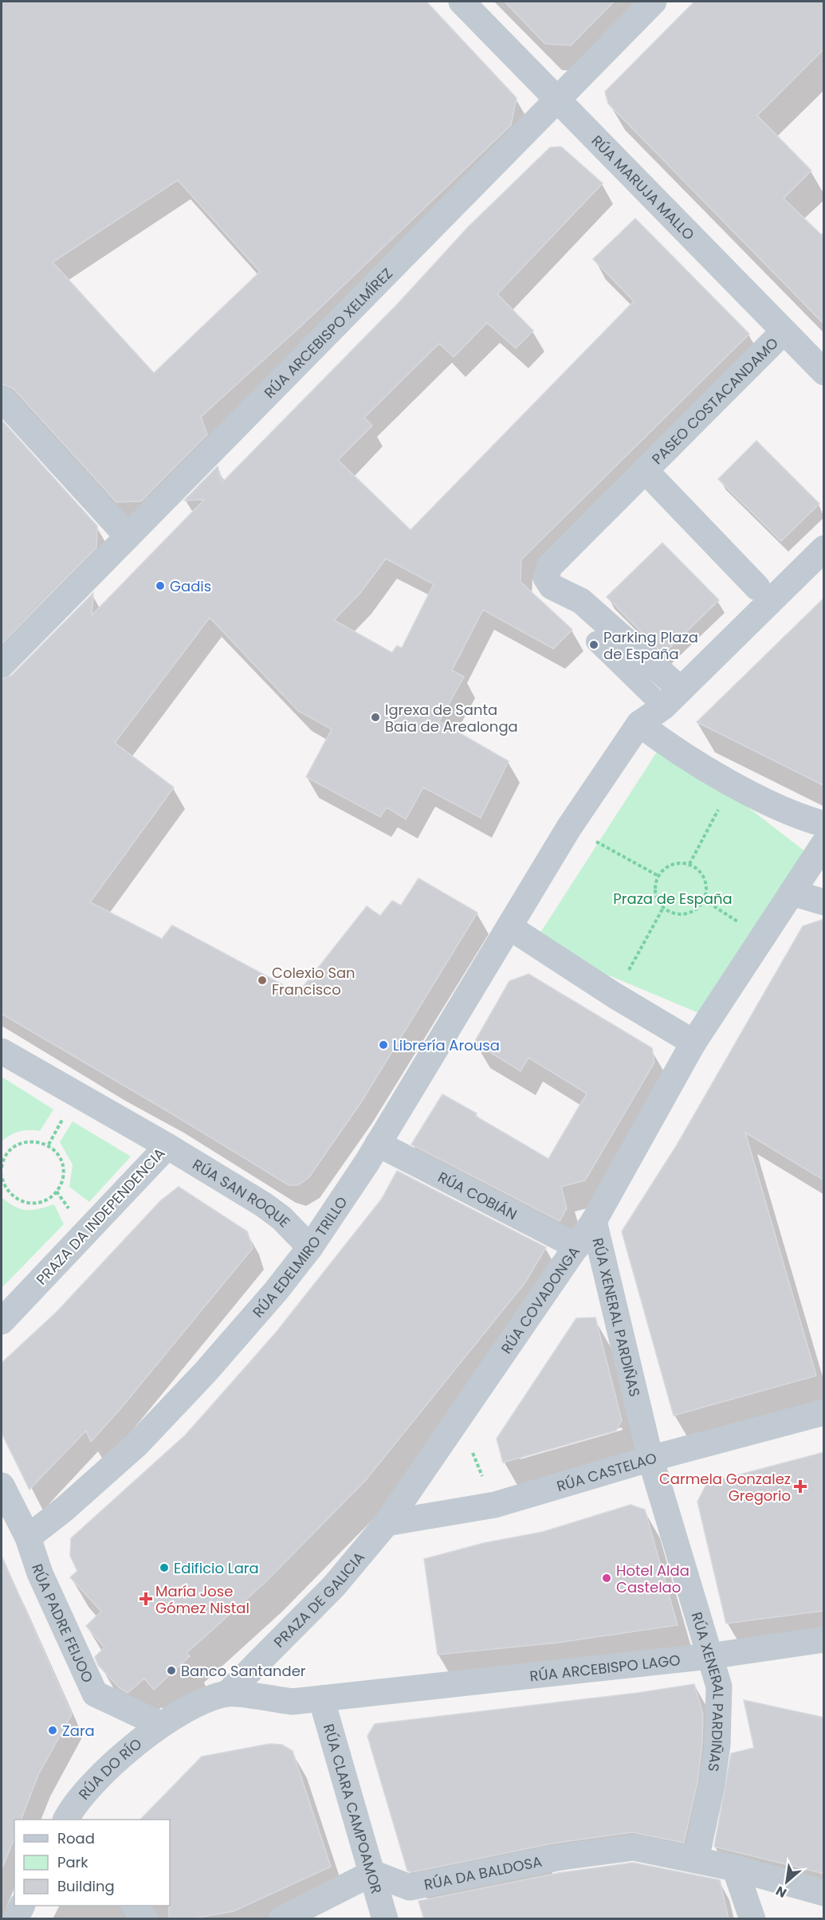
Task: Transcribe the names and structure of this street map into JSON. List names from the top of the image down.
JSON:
{
  "streets": {
    "street": [
      "RÚA MARUJA MALLO",
      "RÚA ARCEBISPO XELMÍREZ",
      "PASEO COSTACANDAMO",
      "RÚA SAN ROQUE",
      "RÚA COBIÁN",
      "PRAZA DA INDEPENDENCIA",
      "RÚA EDELMIRO TRILLO",
      "RÚA COVADONGA",
      "RÚA XENERAL PARDIÑAS",
      "RÚA CASTELAO",
      "PRAZA DE GALICIA",
      "RÚA PADRE FEIJOO",
      "RÚA ARCEBISPO LAGO",
      "RÚA DO RÍO",
      "RÚA CLARA CAMPOAMOR",
      "RÚA DA BALDOSA"
    ]
  },
  "crossings": [
    ["RÚA MARUJA MALLO", "RÚA ARCEBISPO XELMÍREZ"],
    ["RÚA MARUJA MALLO", "PASEO COSTACANDAMO"],
    ["RÚA SAN ROQUE", "PRAZA DA INDEPENDENCIA"],
    ["RÚA SAN ROQUE", "RÚA EDELMIRO TRILLO"],
    ["RÚA COBIÁN", "RÚA EDELMIRO TRILLO"],
    ["RÚA COBIÁN", "RÚA COVADONGA"],
    ["RÚA EDELMIRO TRILLO", "RÚA PADRE FEIJOO"],
    ["RÚA COVADONGA", "RÚA XENERAL PARDIÑAS"],
    ["RÚA COVADONGA", "RÚA CASTELAO"],
    ["RÚA COVADONGA", "PRAZA DE GALICIA"],
    ["RÚA XENERAL PARDIÑAS", "RÚA CASTELAO"],
    ["RÚA XENERAL PARDIÑAS", "RÚA ARCEBISPO LAGO"],
    ["RÚA XENERAL PARDIÑAS", "RÚA DA BALDOSA"],
    ["RÚA CASTELAO", "PRAZA DE GALICIA"],
    ["PRAZA DE GALICIA", "RÚA PADRE FEIJOO"],
    ["PRAZA DE GALICIA", "RÚA ARCEBISPO LAGO"],
    ["PRAZA DE GALICIA", "RÚA DO RÍO"],
    ["PRAZA DE GALICIA", "RÚA CLARA CAMPOAMOR"],
    ["RÚA PADRE FEIJOO", "RÚA DO RÍO"],
    ["RÚA CLARA CAMPOAMOR", "RÚA DA BALDOSA"]
  ],
  "parks": ["Praza de España"],
  "places": {
    "other": [
      "Gadis",
      "Parking Plaza de España",
      "Igrexa de Santa Baia de Arealonga",
      "Colexio San Francisco",
      "Librería Arousa",
      "Edificio Lara",
      "Hotel Alda Castelao",
      "Banco Santander",
      "Zara"
    ],
    "health": ["Carmela Gonzalez Gregorio", "María Jose Gómez Nistal"]
  },
  "legend": ["Road", "Park", "Building"],
  "north": "bottom left"
}
